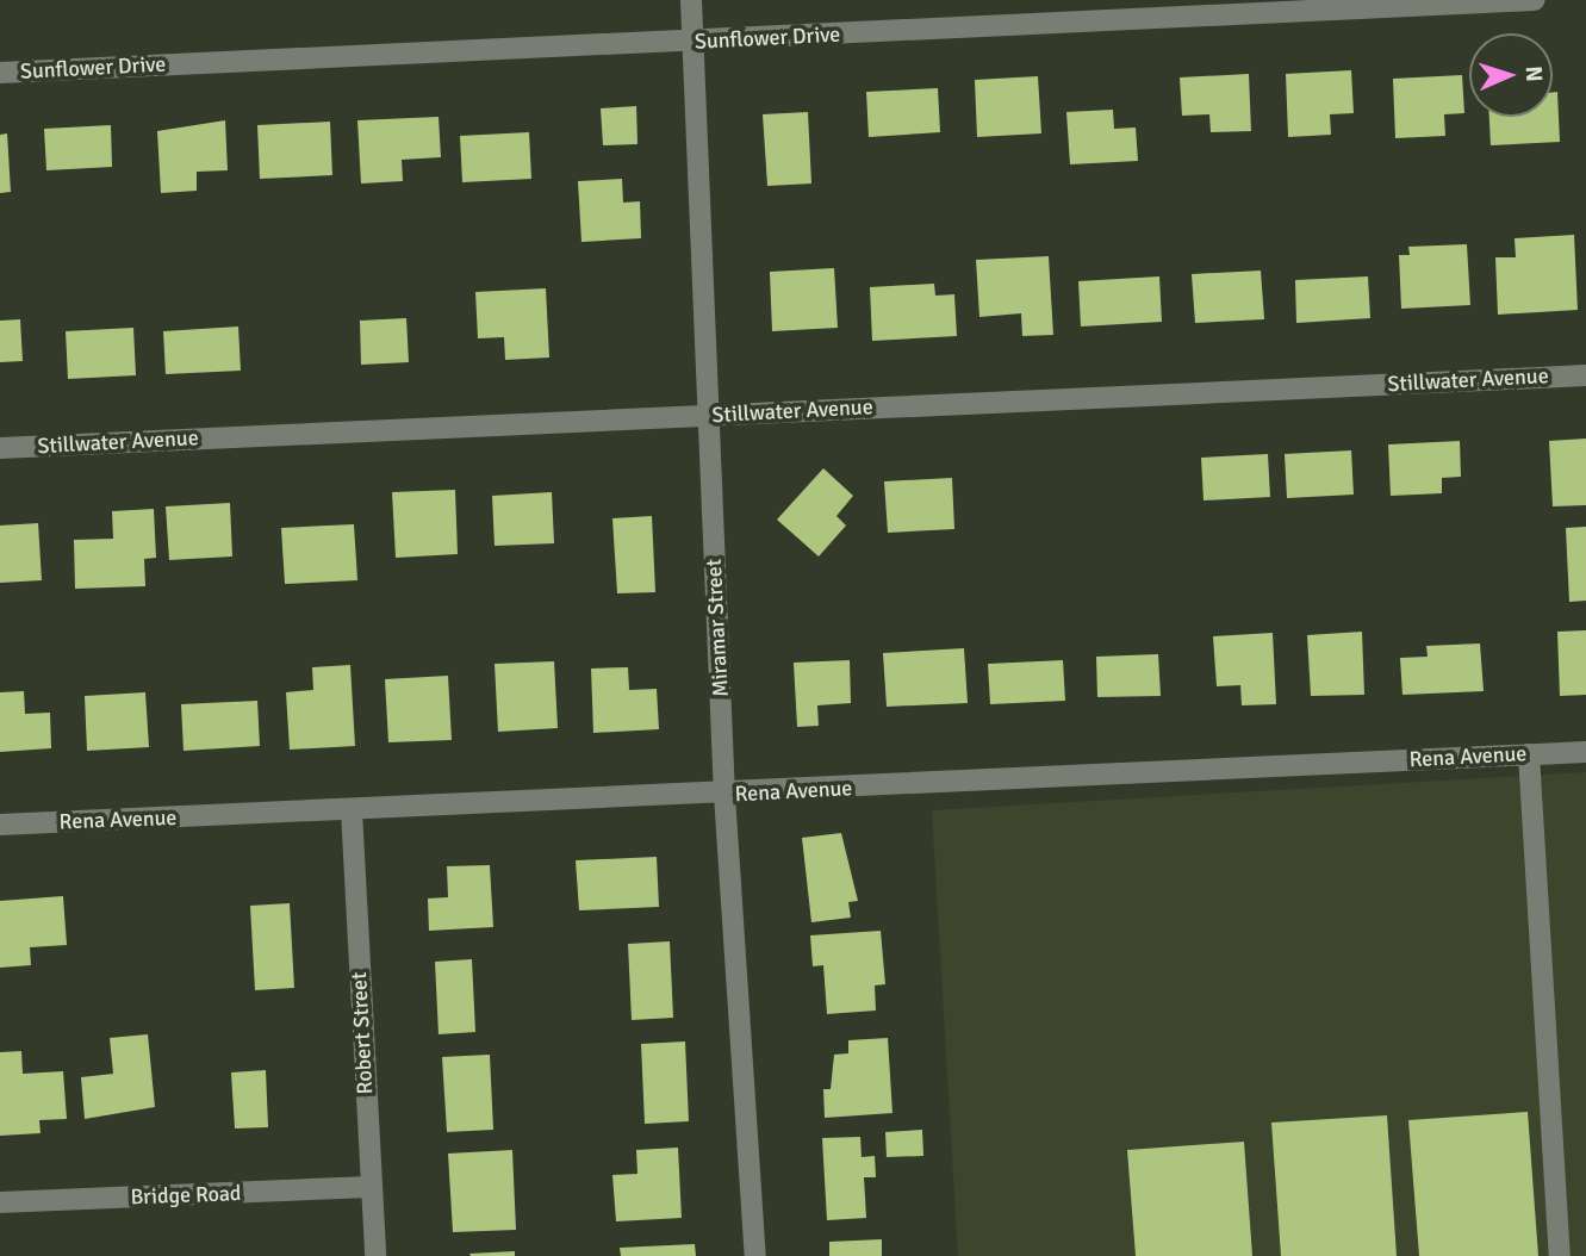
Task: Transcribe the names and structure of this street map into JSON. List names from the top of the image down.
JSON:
{
  "streets": {
    "street": [
      "Sunflower Drive",
      "Stillwater Avenue",
      "Miramar Street",
      "Rena Avenue",
      "Robert Street",
      "Bridge Road"
    ]
  },
  "crossings": [
    ["Sunflower Drive", "Miramar Street"],
    ["Stillwater Avenue", "Miramar Street"],
    ["Miramar Street", "Rena Avenue"],
    ["Rena Avenue", "Robert Street"],
    ["Robert Street", "Bridge Road"]
  ],
  "north": "right"
}
